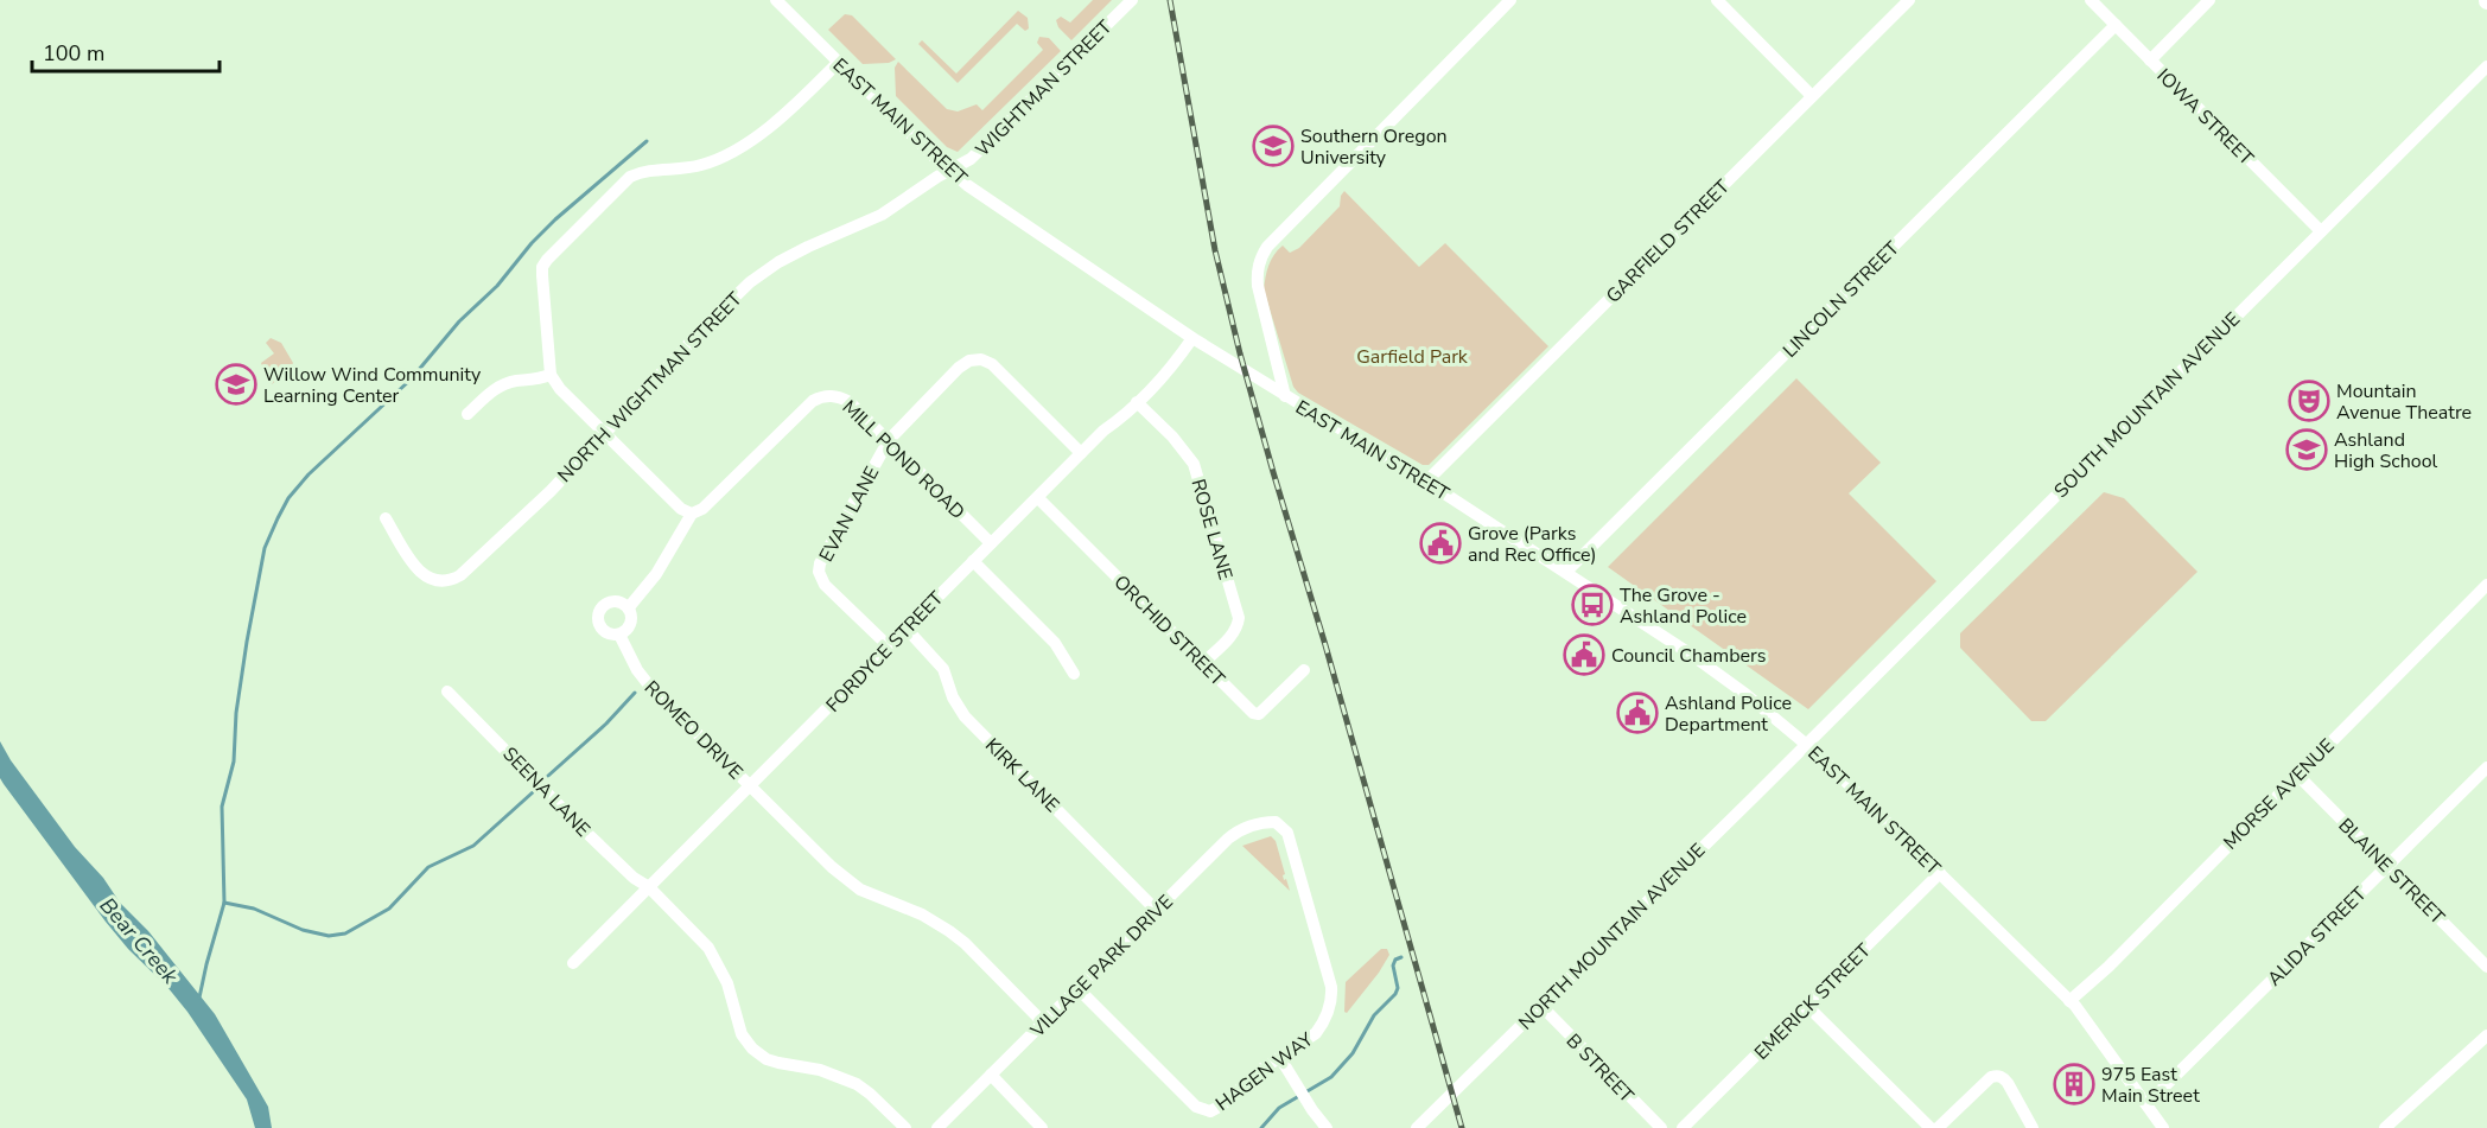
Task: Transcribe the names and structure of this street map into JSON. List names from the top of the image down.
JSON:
{
  "streets": {
    "street": [
      "WIGHTMAN STREET",
      "IOWA STREET",
      "EAST MAIN STREET",
      "GARFIELD STREET",
      "LINCOLN STREET",
      "NORTH WIGHTMAN STREET",
      "SOUTH MOUNTAIN AVENUE",
      "MILL POND ROAD",
      "EVAN LANE",
      "ROSE LANE",
      "ORCHID STREET",
      "FORDYCE STREET",
      "ROMEO DRIVE",
      "KIRK LANE",
      "SEENA LANE",
      "MORSE AVENUE",
      "BLAINE STREET",
      "NORTH MOUNTAIN AVENUE",
      "ALIDA STREET",
      "VILLAGE PARK DRIVE",
      "EMERICK STREET",
      "B STREET",
      "HAGEN WAY"
    ]
  },
  "crossings": [
    ["WIGHTMAN STREET", "EAST MAIN STREET"],
    ["WIGHTMAN STREET", "NORTH WIGHTMAN STREET"],
    ["IOWA STREET", "LINCOLN STREET"],
    ["IOWA STREET", "SOUTH MOUNTAIN AVENUE"],
    ["EAST MAIN STREET", "GARFIELD STREET"],
    ["EAST MAIN STREET", "LINCOLN STREET"],
    ["EAST MAIN STREET", "NORTH WIGHTMAN STREET"],
    ["EAST MAIN STREET", "SOUTH MOUNTAIN AVENUE"],
    ["EAST MAIN STREET", "FORDYCE STREET"],
    ["EAST MAIN STREET", "MORSE AVENUE"],
    ["EAST MAIN STREET", "NORTH MOUNTAIN AVENUE"],
    ["EAST MAIN STREET", "ALIDA STREET"],
    ["EAST MAIN STREET", "EMERICK STREET"],
    ["SOUTH MOUNTAIN AVENUE", "NORTH MOUNTAIN AVENUE"],
    ["MILL POND ROAD", "EVAN LANE"],
    ["MILL POND ROAD", "FORDYCE STREET"],
    ["EVAN LANE", "FORDYCE STREET"],
    ["ROSE LANE", "ORCHID STREET"],
    ["ROSE LANE", "FORDYCE STREET"],
    ["ORCHID STREET", "FORDYCE STREET"],
    ["FORDYCE STREET", "ROMEO DRIVE"],
    ["FORDYCE STREET", "KIRK LANE"],
    ["FORDYCE STREET", "SEENA LANE"],
    ["ROMEO DRIVE", "VILLAGE PARK DRIVE"],
    ["KIRK LANE", "VILLAGE PARK DRIVE"],
    ["MORSE AVENUE", "BLAINE STREET"],
    ["BLAINE STREET", "ALIDA STREET"],
    ["NORTH MOUNTAIN AVENUE", "B STREET"],
    ["VILLAGE PARK DRIVE", "HAGEN WAY"]
  ],
  "water": ["Bear Creek"],
  "parks": ["Garfield Park"],
  "places": {
    "school or university": ["Southern Oregon University", "Willow Wind Community Learning Center", "Ashland High School"],
    "theatre": ["Mountain Avenue Theatre"],
    "public building": ["Grove (Parks and Rec Office)", "Council Chambers", "Ashland Police Department"],
    "bus stop": ["The Grove - Ashland Police"],
    "building": ["975 East Main Street"]
  },
  "scale_bar": "100 m"
}
